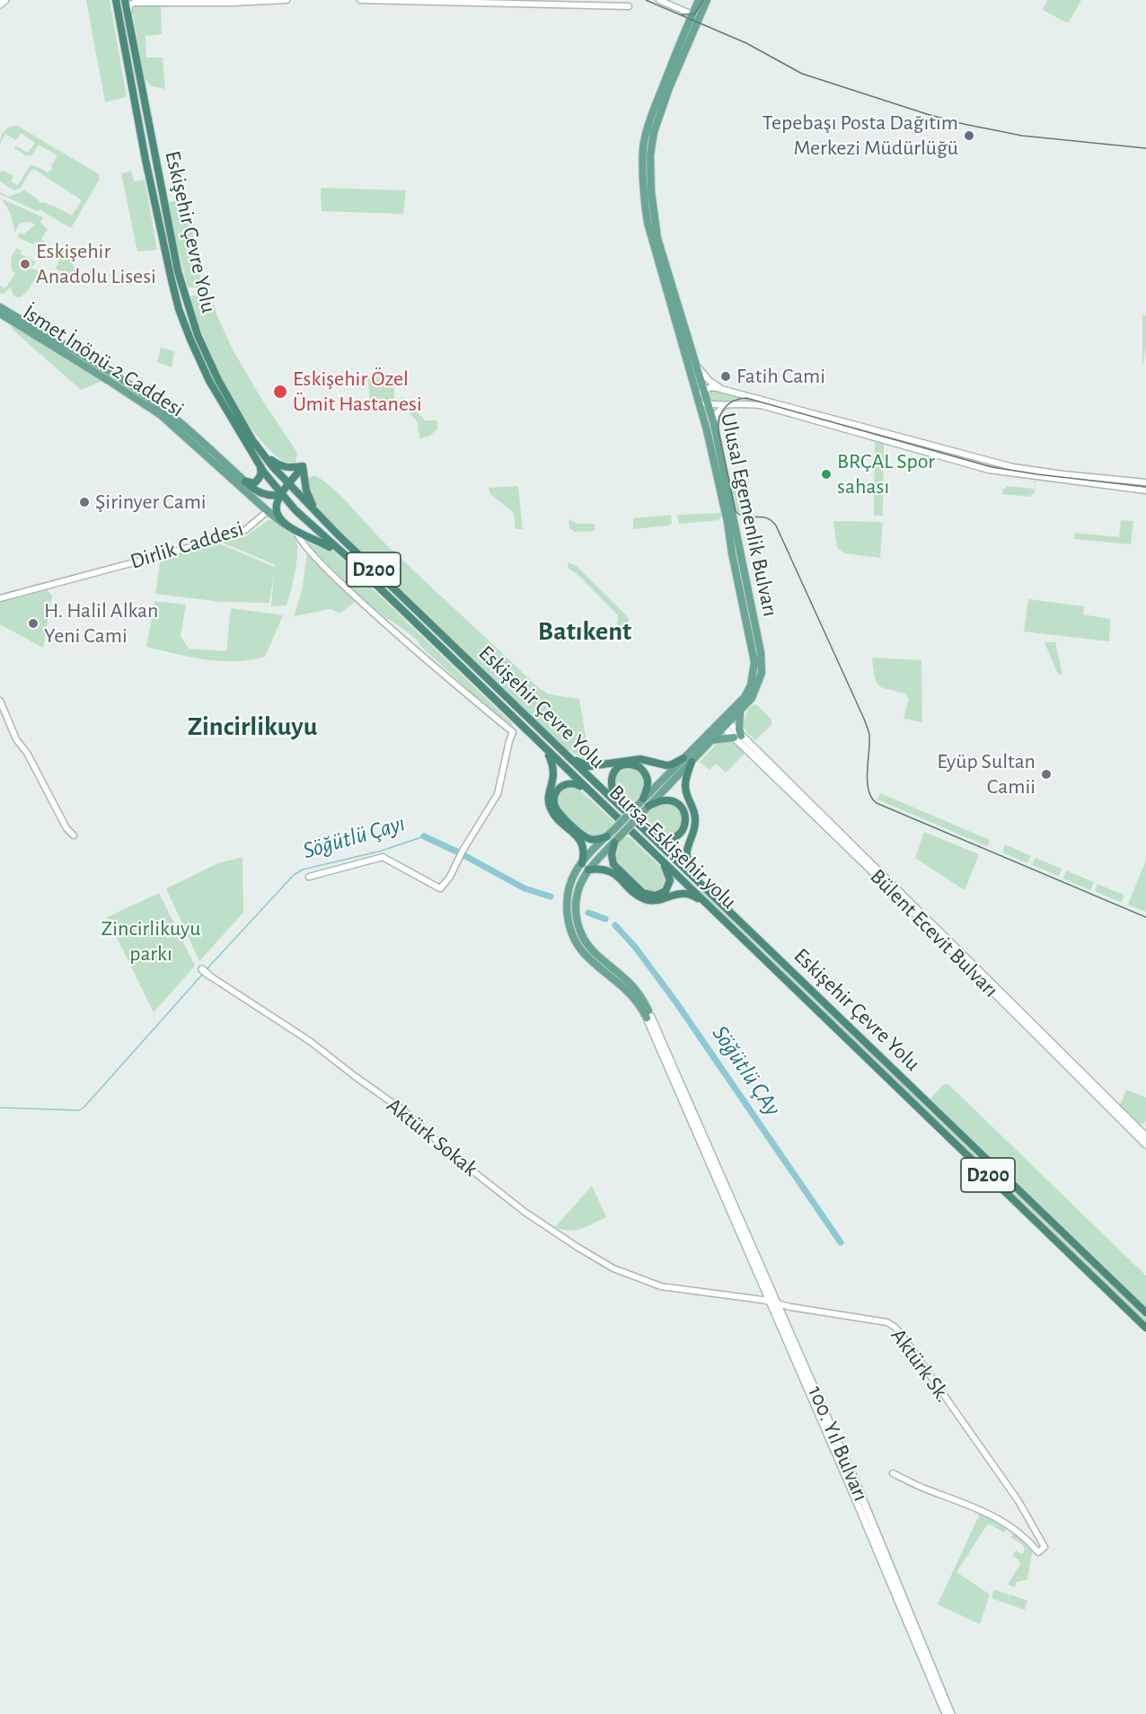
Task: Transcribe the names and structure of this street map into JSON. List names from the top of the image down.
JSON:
{
  "streets": {
    "highway": ["Eskişehir Çevre Yolu", "D200", "Bursa-Eskişehir yolu"],
    "main road": [
      "İsmet İnönü-2 Caddesi",
      "Ulusal Egemenlik Bulvarı",
      "Bülent Ecevit Bulvarı",
      "100. Yıl Bulvarı"
    ],
    "street": ["Dirlik Caddesi", "Aktürk Sokak", "Aktürk Sk."]
  },
  "crossings": [
    ["Eskişehir Çevre Yolu", "Bursa-Eskişehir yolu"],
    ["İsmet İnönü-2 Caddesi", "Dirlik Caddesi"],
    ["Ulusal Egemenlik Bulvarı", "Bülent Ecevit Bulvarı"],
    ["Ulusal Egemenlik Bulvarı", "100. Yıl Bulvarı"],
    ["Aktürk Sokak", "Aktürk Sk."],
    ["Aktürk Sk.", "100. Yıl Bulvarı"]
  ],
  "districts": ["Batıkent", "Zincirlikuyu"],
  "water": ["Söğütlü Çayı", "Söğütlü ÇAy"],
  "parks": ["Zincirlikuyu parkı"],
  "places": [
    "Tepebaşı Posta Dağıtım Merkezi Müdürlüğü",
    "Eskişehir Anadolu Lisesi",
    "Fatih Cami",
    "Eskişehir Özel Ümit Hastanesi",
    "BRÇAL Spor sahası",
    "Şirinyer Cami",
    "H. Halil Alkan Yeni Cami",
    "Eyüp Sultan Camii"
  ]
}
